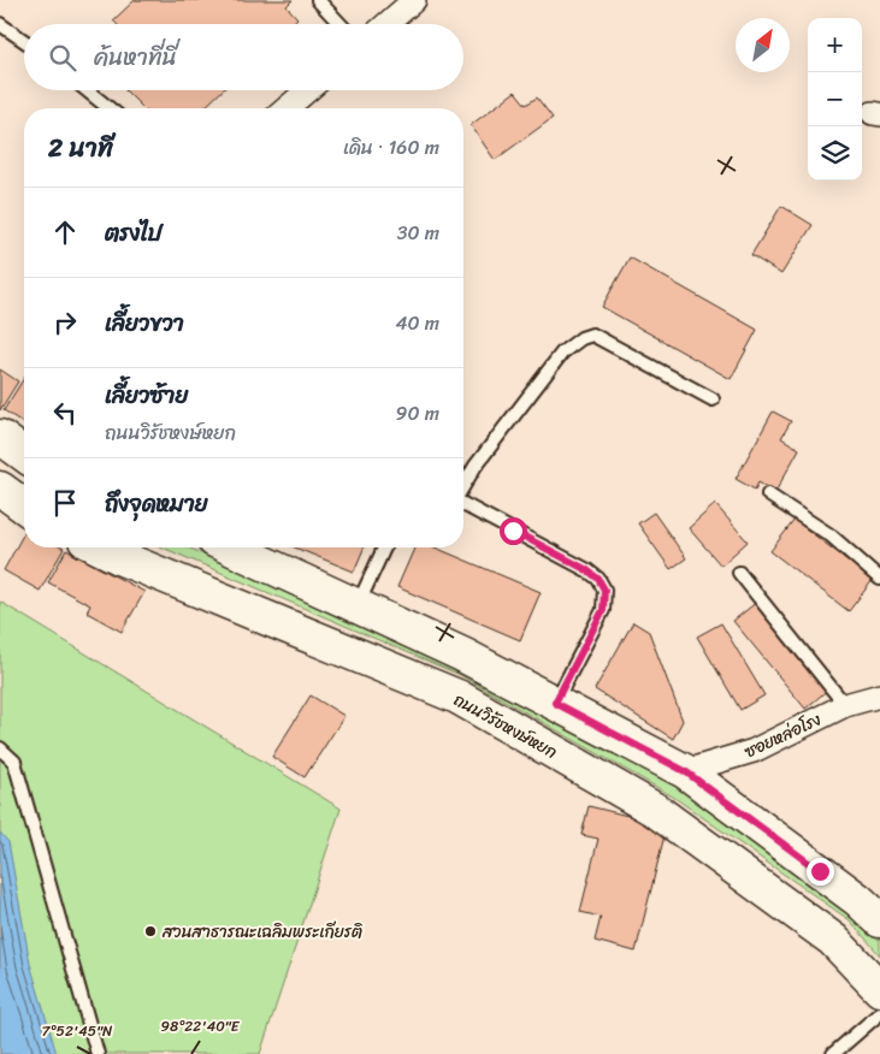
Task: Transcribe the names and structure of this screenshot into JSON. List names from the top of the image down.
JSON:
{
  "streets": {
    "main road": ["ถนนวิรัชหงษ์หยก"],
    "street": ["ซอยหล่อโรง"]
  },
  "places": ["สวนสาธารณะเฉลิมพระเกียรติ"],
  "north": "top right",
  "page": {
    "map_buttons": ["+", "−"],
    "search": "ค้นหาที่นี่",
    "heading": ["2 นาที", "เดิน · 160 m"],
    "list": [
      ["ตรงไป", "30 m"],
      ["เลี้ยวขวา", "40 m"],
      ["เลี้ยวซ้าย", "ถนนวิรัชหงษ์หยก", "90 m"],
      "ถึงจุดหมาย"
    ]
  },
  "coordinates": ["98°22'40\"E", "7°52'45\"N"]
}
